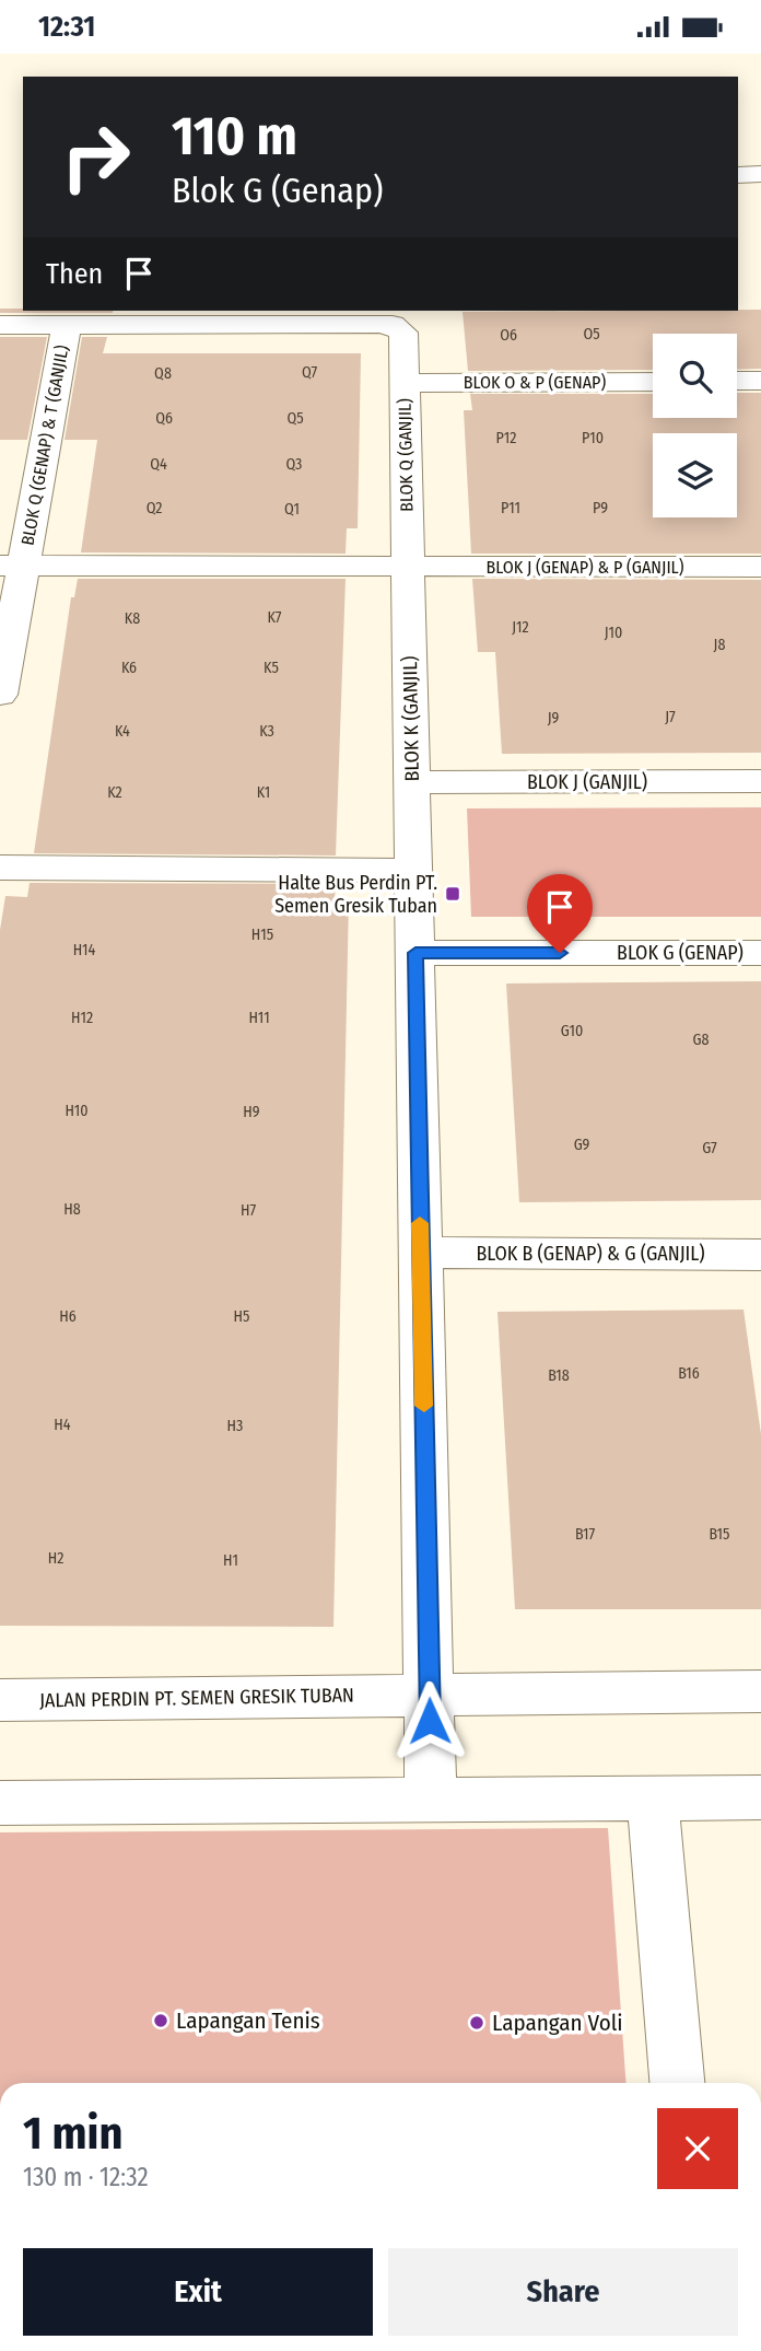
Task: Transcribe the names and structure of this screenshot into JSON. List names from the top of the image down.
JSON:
{
  "streets": {
    "street": [
      "BLOK O & P (GENAP)",
      "BLOK Q (GENAP) & T (GANJIL)",
      "BLOK Q (GANJIL)",
      "BLOK J (GENAP) & P (GANJIL)",
      "BLOK K (GANJIL)",
      "BLOK J (GANJIL)",
      "BLOK G (GENAP)",
      "BLOK B (GENAP) & G (GANJIL)",
      "JALAN PERDIN PT. SEMEN GRESIK TUBAN"
    ]
  },
  "crossings": [
    ["BLOK O & P (GENAP)", "BLOK Q (GANJIL)"],
    ["BLOK Q (GENAP) & T (GANJIL)", "BLOK J (GENAP) & P (GANJIL)"],
    ["BLOK Q (GANJIL)", "BLOK J (GENAP) & P (GANJIL)"],
    ["BLOK Q (GANJIL)", "BLOK K (GANJIL)"],
    ["BLOK J (GENAP) & P (GANJIL)", "BLOK K (GANJIL)"],
    ["BLOK K (GANJIL)", "BLOK J (GANJIL)"],
    ["BLOK K (GANJIL)", "BLOK G (GENAP)"],
    ["BLOK K (GANJIL)", "BLOK B (GENAP) & G (GANJIL)"],
    ["BLOK K (GANJIL)", "JALAN PERDIN PT. SEMEN GRESIK TUBAN"]
  ],
  "places": {
    "transit": ["Halte Bus Perdin PT. Semen Gresik Tuban"],
    "other": ["Lapangan Tenis", "Lapangan Voli"]
  },
  "house_numbers": [
    "O5",
    "O6",
    "Q7",
    "Q8",
    "Q6",
    "Q5",
    "P12",
    "P10",
    "Q4",
    "Q3",
    "Q2",
    "P11",
    "P9",
    "Q1",
    "K7",
    "K8",
    "J12",
    "J10",
    "J8",
    "K6",
    "K5",
    "J7",
    "J9",
    "K4",
    "K3",
    "K2",
    "K1",
    "H15",
    "H14",
    "H12",
    "H11",
    "G10",
    "G8",
    "H10",
    "H9",
    "G9",
    "G7",
    "H8",
    "H7",
    "H6",
    "H5",
    "B16",
    "B18",
    "H4",
    "H3",
    "B17",
    "B15",
    "H2",
    "H1"
  ],
  "page": {
    "status": "12:31",
    "turn": ["110 m", "Blok G (Genap)"],
    "then": "Then",
    "heading": ["1 min", "130 m · 12:32"],
    "buttons": ["Exit", "Share"]
  }
}
